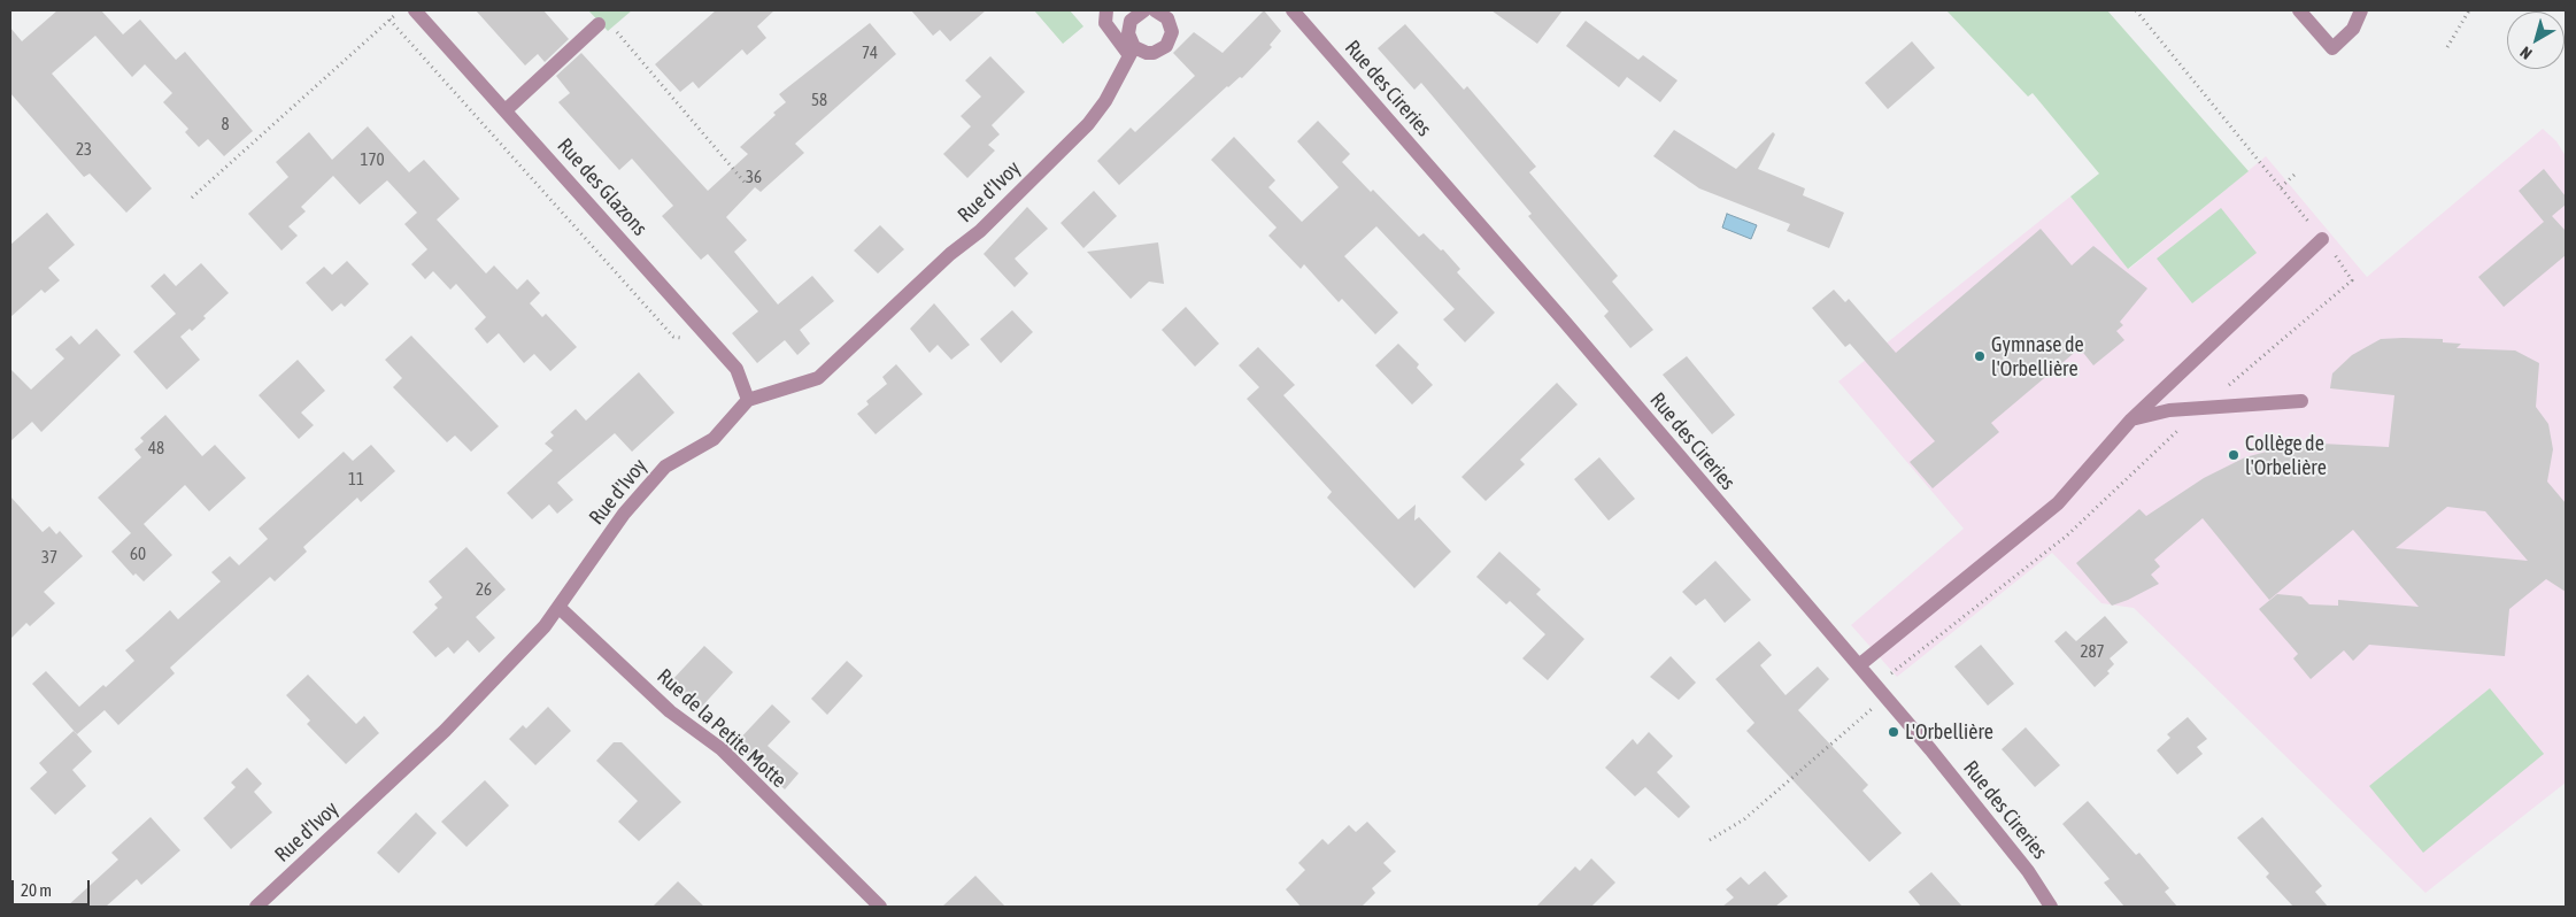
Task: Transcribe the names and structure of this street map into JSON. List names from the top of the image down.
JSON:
{
  "streets": {
    "street": [
      "Rue des Cireries",
      "Rue des Glazons",
      "Rue d'Ivoy",
      "Rue de la Petite Motte"
    ]
  },
  "crossings": [
    ["Rue des Glazons", "Rue d'Ivoy"],
    ["Rue d'Ivoy", "Rue de la Petite Motte"]
  ],
  "places": ["Gymnase de l'Orbellière", "Collège de l'Orbelière", "L'Orbellière"],
  "house_numbers": [
    "74",
    "58",
    "8",
    "23",
    "170",
    "36",
    "48",
    "11",
    "60",
    "37",
    "26",
    "287"
  ],
  "scale_bar": "20 m",
  "north": "bottom left"
}
